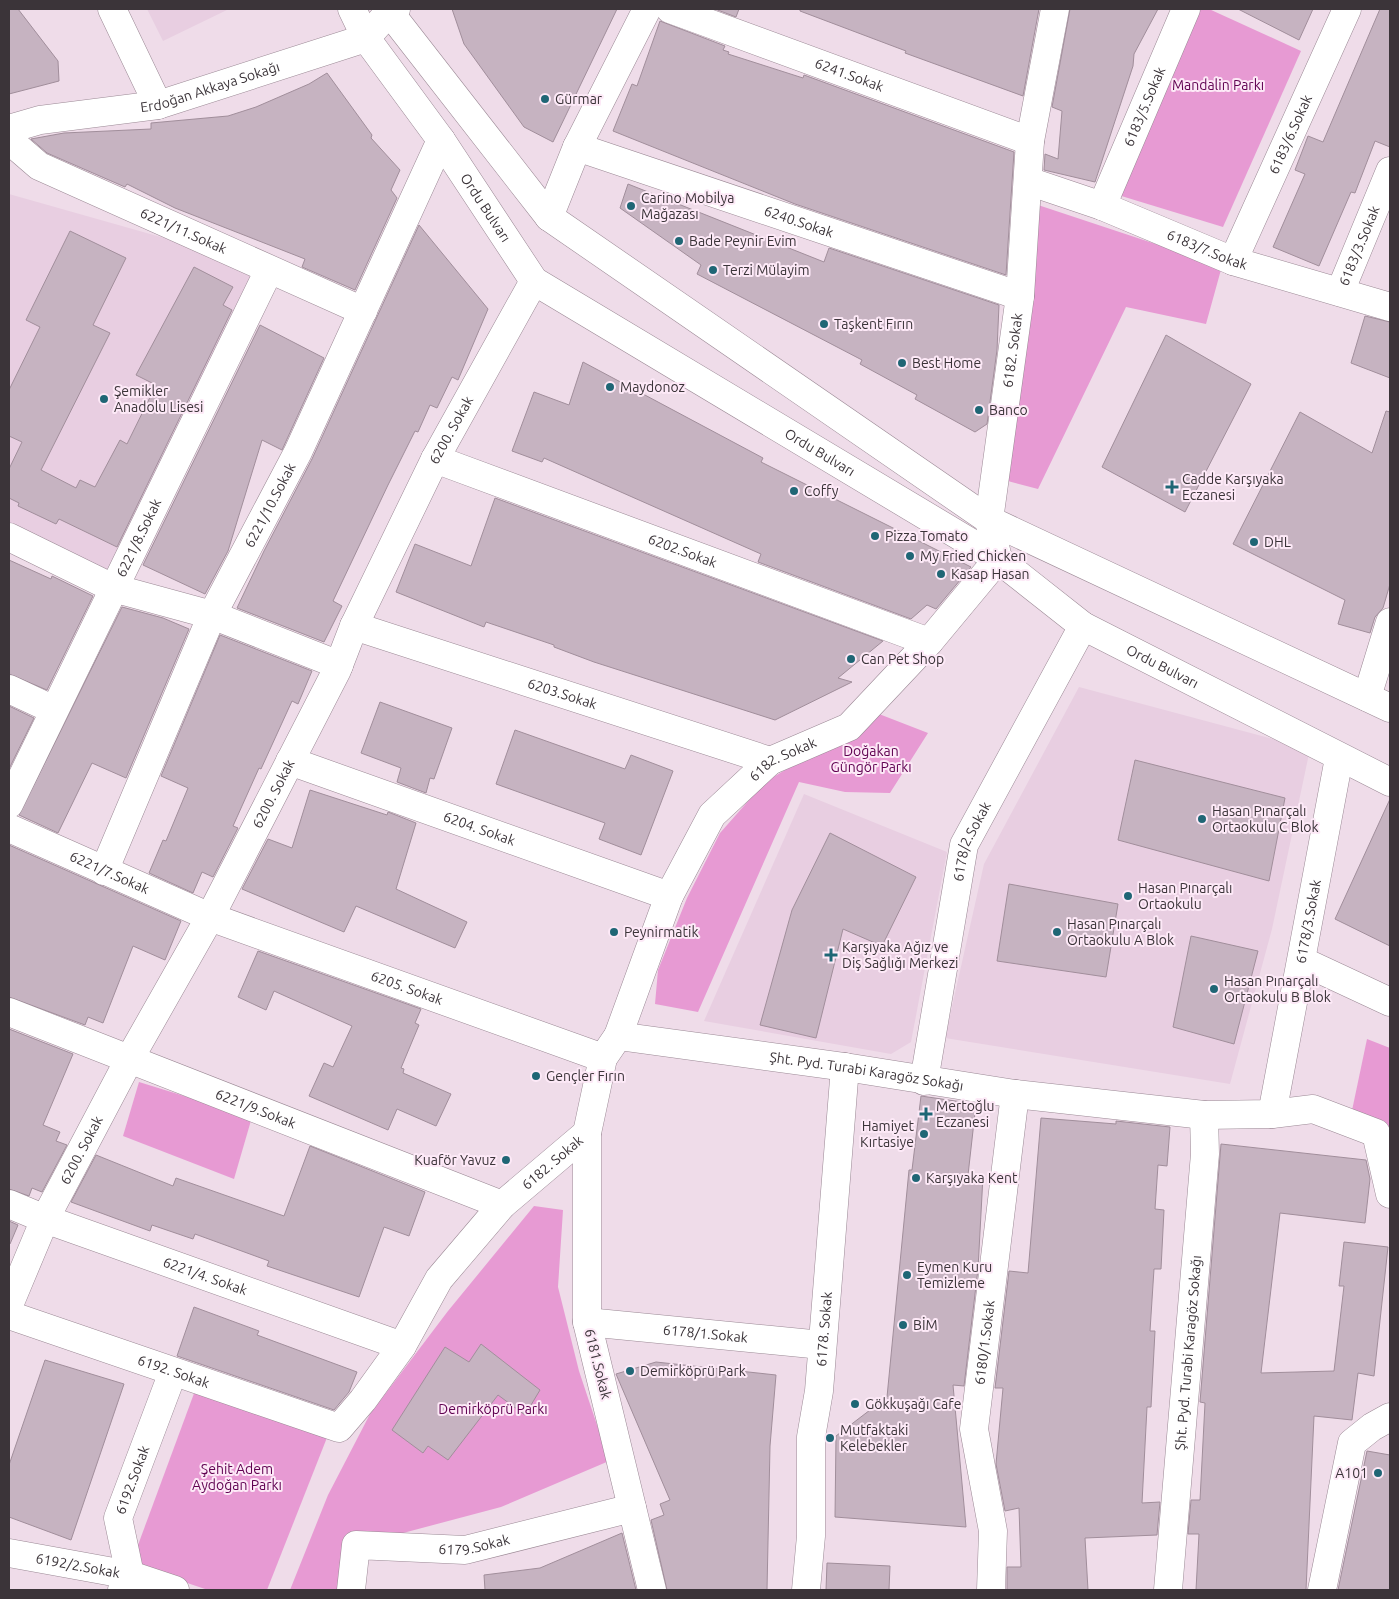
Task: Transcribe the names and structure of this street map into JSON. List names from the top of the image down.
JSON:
{
  "streets": {
    "street": [
      "6241.Sokak",
      "Erdoğan Akkaya Sokağı",
      "6183/5.Sokak",
      "6183/6.Sokak",
      "Ordu Bulvarı",
      "6240.Sokak",
      "6221/11.Sokak",
      "6183/3.Sokak",
      "6183/7.Sokak",
      "6182. Sokak",
      "6200. Sokak",
      "6221/10.Sokak",
      "6221/8.Sokak",
      "6202.Sokak",
      "6203.Sokak",
      "6204. Sokak",
      "6178/2.Sokak",
      "6221/7.Sokak",
      "6178/3.Sokak",
      "6205. Sokak",
      "Şht. Pyd. Turabi Karagöz Sokağı",
      "6221/9.Sokak",
      "6221/4. Sokak",
      "6178. Sokak",
      "6178/1.Sokak",
      "6180/1.Sokak",
      "6181.Sokak",
      "6192. Sokak",
      "6192.Sokak",
      "6179.Sokak",
      "6192/2.Sokak"
    ]
  },
  "crossings": [
    ["6241.Sokak", "6182. Sokak"],
    ["Erdoğan Akkaya Sokağı", "Ordu Bulvarı"],
    ["6183/5.Sokak", "6183/7.Sokak"],
    ["6183/6.Sokak", "6183/7.Sokak"],
    ["Ordu Bulvarı", "6182. Sokak"],
    ["Ordu Bulvarı", "6200. Sokak"],
    ["Ordu Bulvarı", "6221/10.Sokak"],
    ["Ordu Bulvarı", "6178/2.Sokak"],
    ["Ordu Bulvarı", "6178/3.Sokak"],
    ["6240.Sokak", "6182. Sokak"],
    ["6221/11.Sokak", "6221/10.Sokak"],
    ["6221/11.Sokak", "6221/8.Sokak"],
    ["6183/3.Sokak", "6183/7.Sokak"],
    ["6183/7.Sokak", "6182. Sokak"],
    ["6182. Sokak", "6202.Sokak"],
    ["6182. Sokak", "6203.Sokak"],
    ["6182. Sokak", "6204. Sokak"],
    ["6182. Sokak", "6205. Sokak"],
    ["6182. Sokak", "Şht. Pyd. Turabi Karagöz Sokağı"],
    ["6182. Sokak", "6221/9.Sokak"],
    ["6182. Sokak", "6221/4. Sokak"],
    ["6182. Sokak", "6181.Sokak"],
    ["6182. Sokak", "6192. Sokak"],
    ["6200. Sokak", "6202.Sokak"],
    ["6200. Sokak", "6203.Sokak"],
    ["6200. Sokak", "6204. Sokak"],
    ["6200. Sokak", "6221/7.Sokak"],
    ["6200. Sokak", "6205. Sokak"],
    ["6200. Sokak", "6221/9.Sokak"],
    ["6200. Sokak", "6221/4. Sokak"],
    ["6221/10.Sokak", "6221/7.Sokak"],
    ["6178/2.Sokak", "Şht. Pyd. Turabi Karagöz Sokağı"],
    ["6221/7.Sokak", "6205. Sokak"],
    ["6178/3.Sokak", "Şht. Pyd. Turabi Karagöz Sokağı"],
    ["6205. Sokak", "Şht. Pyd. Turabi Karagöz Sokağı"],
    ["Şht. Pyd. Turabi Karagöz Sokağı", "6178. Sokak"],
    ["Şht. Pyd. Turabi Karagöz Sokağı", "6180/1.Sokak"],
    ["6178. Sokak", "6178/1.Sokak"],
    ["6178/1.Sokak", "6181.Sokak"],
    ["6181.Sokak", "6179.Sokak"],
    ["6192. Sokak", "6192.Sokak"],
    ["6192.Sokak", "6192/2.Sokak"]
  ],
  "parks": [
    "Mandalin Parkı",
    "Doğakan Güngör Parkı",
    "Demirköprü Parkı",
    "Şehit Adem Aydoğan Parkı"
  ],
  "places": {
    "other": [
      "Gürmar",
      "Carino Mobilya Mağazası",
      "Bade Peynir Evim",
      "Terzi Mülayim",
      "Taşkent Fırın",
      "Best Home",
      "Maydonoz",
      "Şemikler Anadolu Lisesi",
      "Banco",
      "Coffy",
      "Pizza Tomato",
      "DHL",
      "My Fried Chicken",
      "Kasap Hasan",
      "Can Pet Shop",
      "Hasan Pınarçalı Ortaokulu C Blok",
      "Hasan Pınarçalı Ortaokulu",
      "Peynirmatik",
      "Hasan Pınarçalı Ortaokulu A Blok",
      "Hasan Pınarçalı Ortaokulu B Blok",
      "Gençler Fırın",
      "Hamiyet Kırtasiye",
      "Kuaför Yavuz",
      "Karşıyaka Kent",
      "Eymen Kuru Temizleme",
      "BİM",
      "Demirköprü Park",
      "Gökkuşağı Cafe",
      "Mutfaktaki Kelebekler",
      "A101"
    ],
    "health": ["Cadde Karşıyaka Eczanesi", "Karşıyaka Ağız ve Diş Sağlığı Merkezi", "Mertoğlu Eczanesi"]
  }
}
